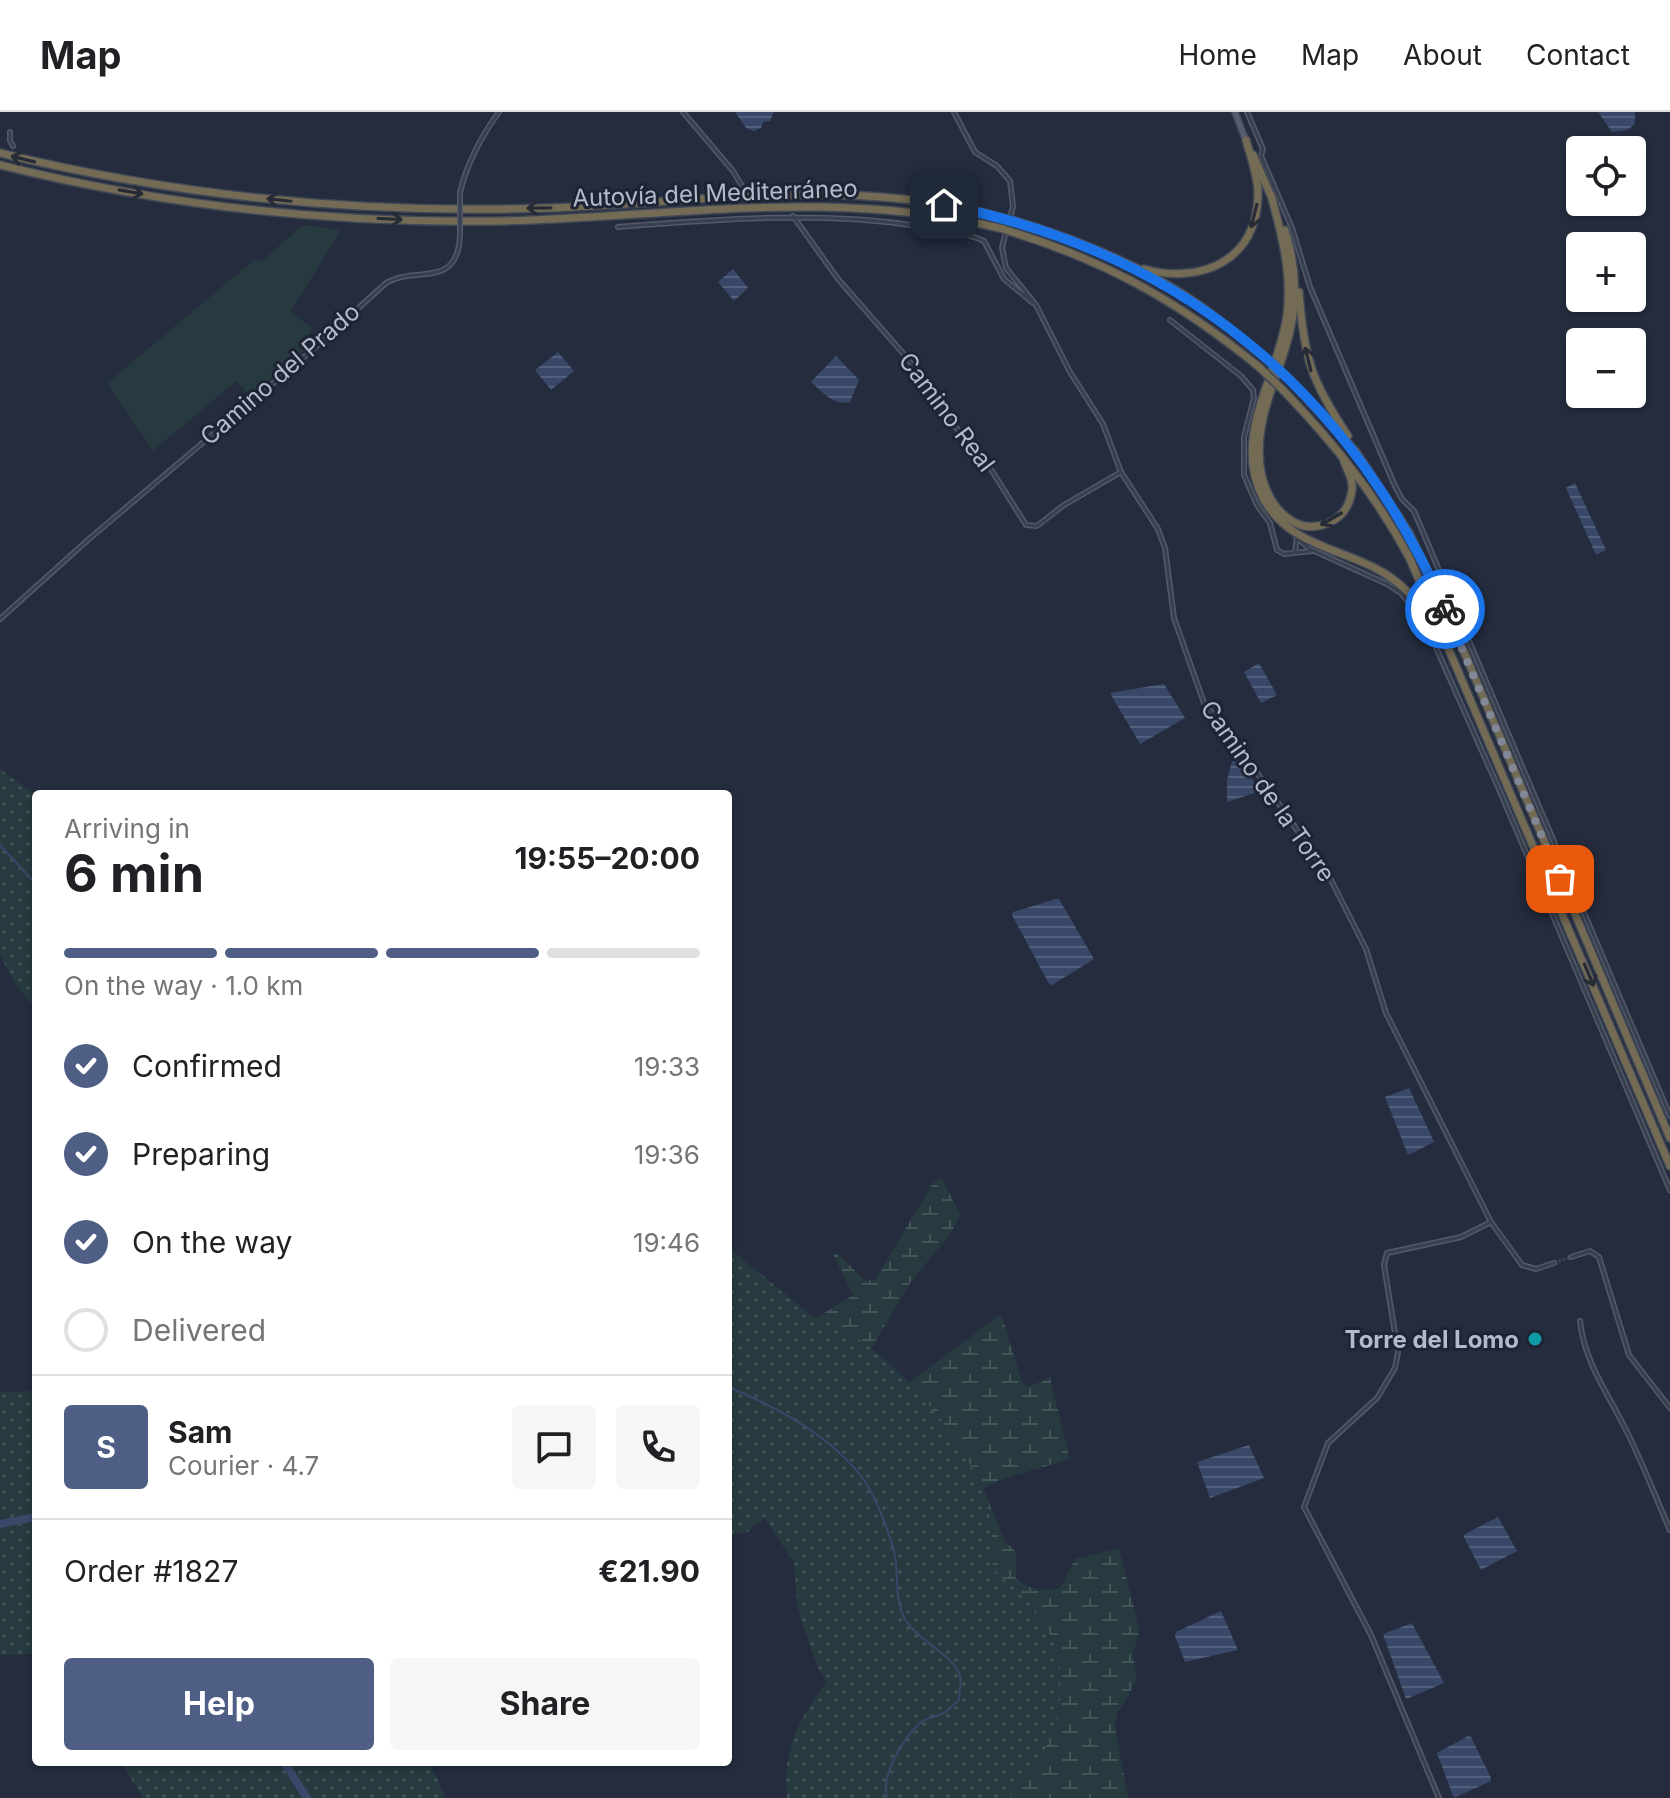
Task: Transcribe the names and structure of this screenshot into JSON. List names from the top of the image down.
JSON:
{
  "streets": {
    "highway": ["Autovía del Mediterráneo"],
    "street": ["Camino del Prado", "Camino Real", "Camino de la Torre"]
  },
  "crossings": [
    ["Camino Real", "Camino de la Torre"]
  ],
  "places": ["Torre del Lomo"],
  "page": {
    "header": "Map",
    "nav": [
      "Home",
      "Map",
      "About",
      "Contact"
    ],
    "map_buttons": ["+", "−"],
    "heading": ["6 min", "Arriving in", "19:55–20:00"],
    "panel": [
      "Sam",
      "Courier · 4.7",
      "Order #1827",
      "€21.90"
    ],
    "bar": "On the way · 1.0 km",
    "list": [
      ["Confirmed", "19:33"],
      ["Preparing", "19:36"],
      ["On the way", "19:46"],
      "Delivered"
    ],
    "round": "S",
    "buttons": ["Help", "Share"]
  }
}
